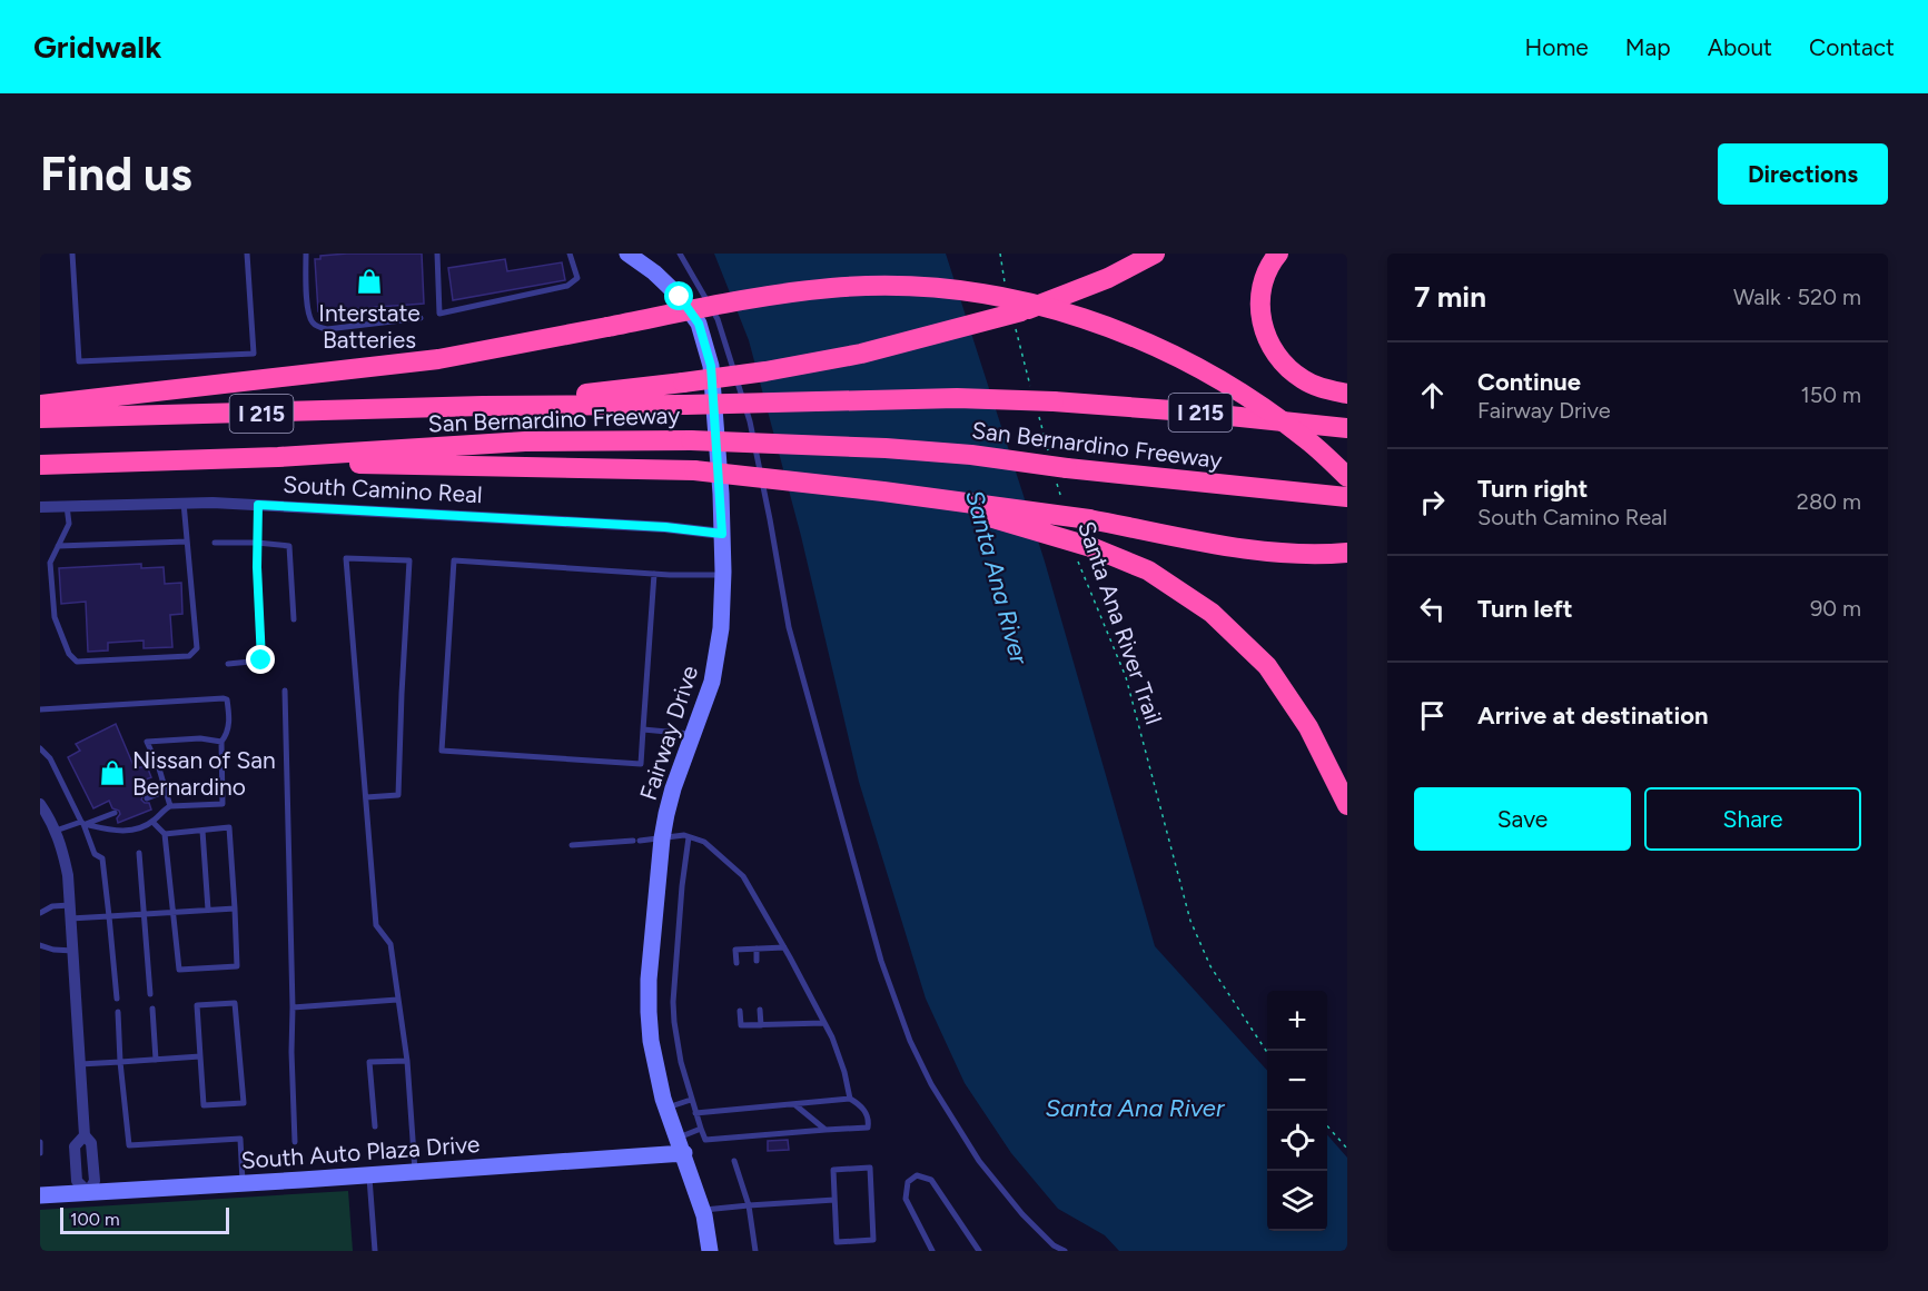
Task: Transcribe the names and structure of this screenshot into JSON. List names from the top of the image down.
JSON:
{
  "streets": {
    "highway": ["I 215", "San Bernardino Freeway"],
    "street": ["South Camino Real", "Fairway Drive", "South Auto Plaza Drive"],
    "path": ["Santa Ana River Trail"]
  },
  "crossings": [
    ["San Bernardino Freeway", "Santa Ana River Trail"],
    ["South Camino Real", "Fairway Drive"],
    ["Fairway Drive", "South Auto Plaza Drive"]
  ],
  "water": ["Santa Ana River"],
  "places": {
    "shop": ["Interstate Batteries", "Nissan of San Bernardino"]
  },
  "scale_bar": "100 m",
  "page": {
    "header": "Gridwalk",
    "nav": [
      "Home",
      "Map",
      "About",
      "Contact"
    ],
    "buttons": [
      "Directions",
      ["Save", "Share"]
    ],
    "title": "Find us",
    "heading": ["7 min", "Walk · 520 m"],
    "list": [
      ["Continue", "Fairway Drive", "150 m"],
      ["Turn right", "South Camino Real", "280 m"],
      ["Turn left", "90 m"],
      "Arrive at destination"
    ],
    "map_buttons": ["+", "−"],
    "scale": "100 m"
  }
}
